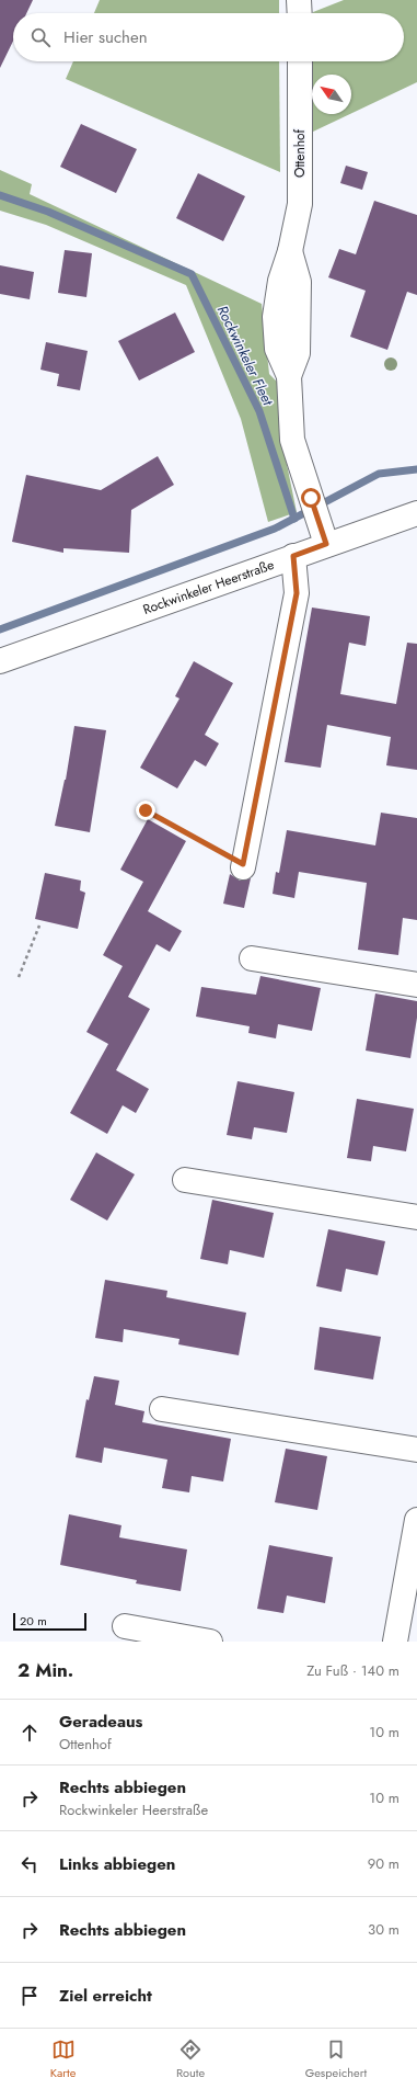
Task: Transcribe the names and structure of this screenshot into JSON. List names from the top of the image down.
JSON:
{
  "streets": {
    "street": ["Ottenhof", "Rockwinkeler Heerstraße"]
  },
  "crossings": [
    ["Ottenhof", "Rockwinkeler Heerstraße"]
  ],
  "water": ["Rockwinkeler Fleet"],
  "scale_bar": "20 m",
  "north": "top left",
  "page": {
    "search": "Hier suchen",
    "scale": "20 m",
    "heading": ["2 Min.", "Zu Fuß · 140 m"],
    "list": [
      ["Geradeaus", "Ottenhof", "10 m"],
      ["Rechts abbiegen", "Rockwinkeler Heerstraße", "10 m"],
      ["Links abbiegen", "90 m"],
      ["Rechts abbiegen", "30 m"],
      "Ziel erreicht"
    ],
    "nav": ["Karte", "Route", "Gespeichert"]
  }
}
